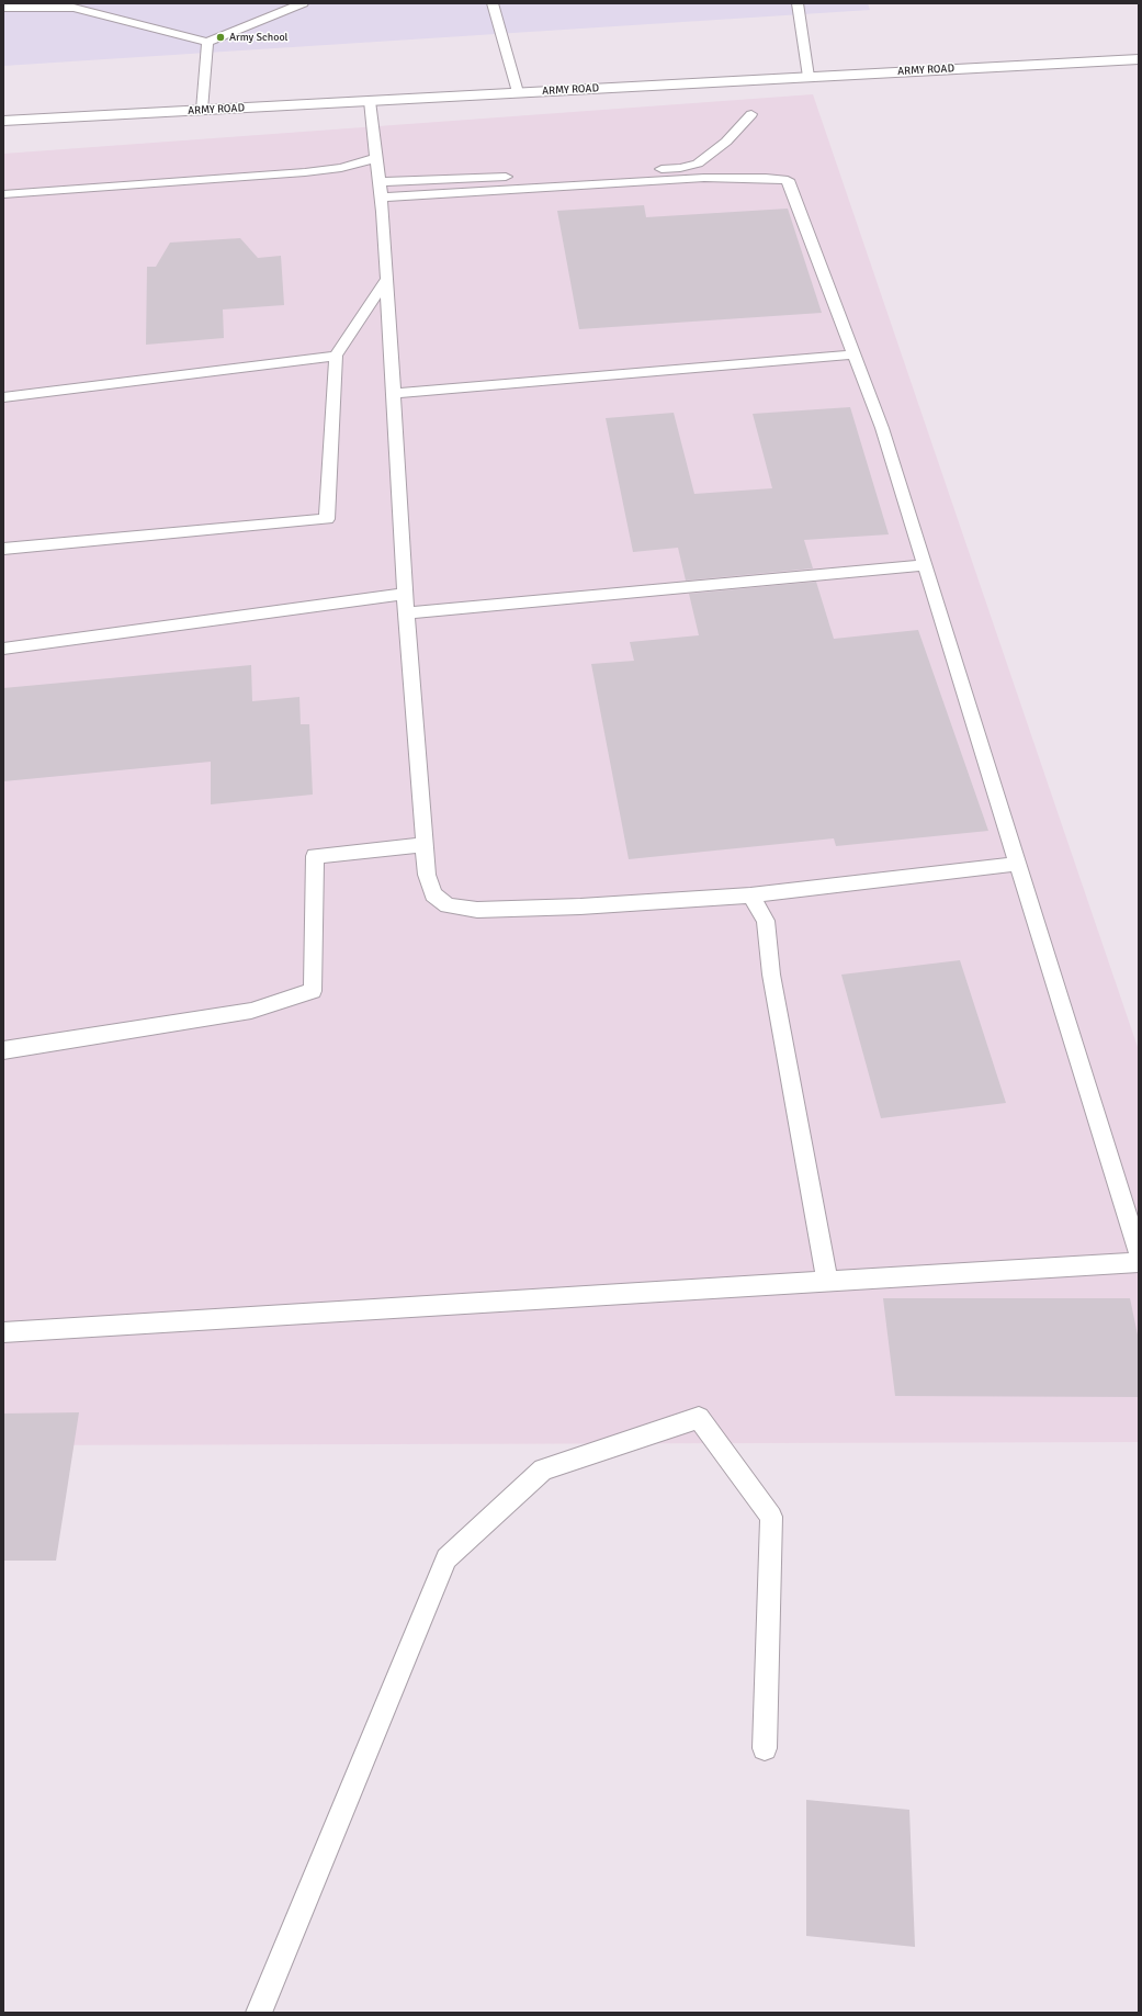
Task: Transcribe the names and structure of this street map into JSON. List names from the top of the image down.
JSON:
{
  "streets": {
    "street": ["ARMY ROAD"]
  },
  "places": ["Army School"]
}
